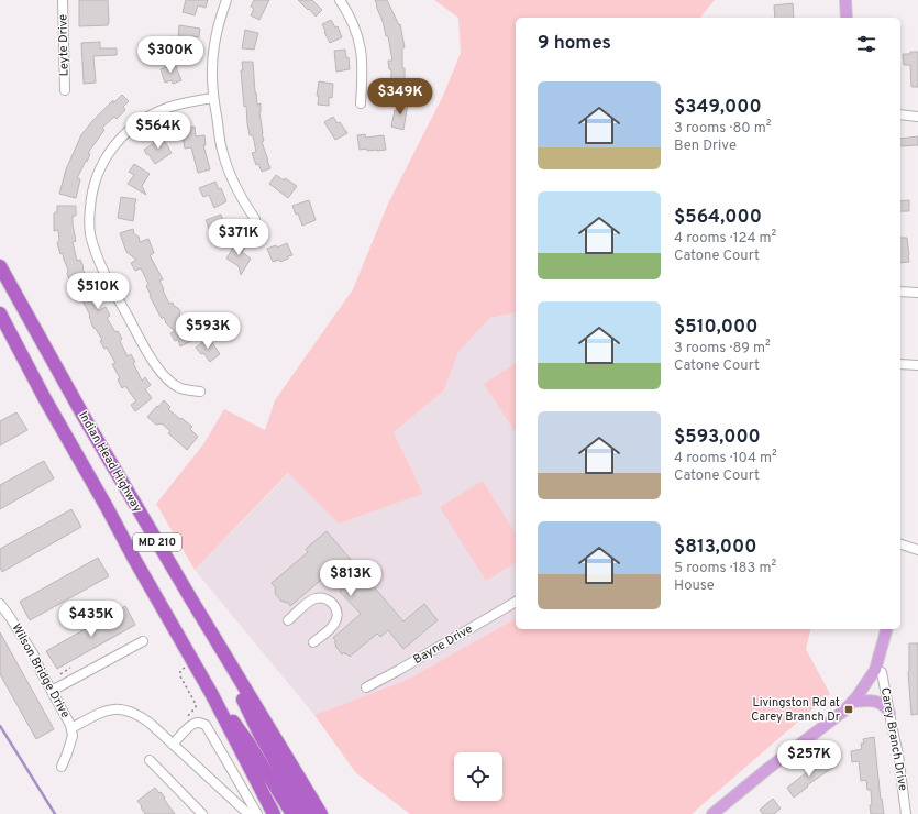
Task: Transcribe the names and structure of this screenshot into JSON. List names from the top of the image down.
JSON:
{
  "streets": {
    "highway": ["Indian Head Highway", "MD 210"],
    "street": [
      "Leyte Drive",
      "Bayne Drive",
      "Wilson Bridge Drive",
      "Carey Branch Drive"
    ]
  },
  "places": {
    "transit": ["Livingston Rd at Carey Branch Dr"]
  },
  "page": {
    "heading": "9 homes",
    "price": [
      "$300K",
      "$349K",
      "$564K",
      "$371K",
      "$510K",
      "$593K",
      "$813K",
      "$435K",
      "$257K"
    ],
    "list": [
      {
        "name": "$349,000",
        "note": "3 rooms · 80 m² · Ben Drive"
      },
      {
        "name": "$564,000",
        "note": "4 rooms · 124 m² · Catone Court"
      },
      {
        "name": "$510,000",
        "note": "3 rooms · 89 m² · Catone Court"
      },
      {
        "name": "$593,000",
        "note": "4 rooms · 104 m² · Catone Court"
      },
      {
        "name": "$813,000",
        "note": "5 rooms · 183 m² · House"
      }
    ]
  }
}
